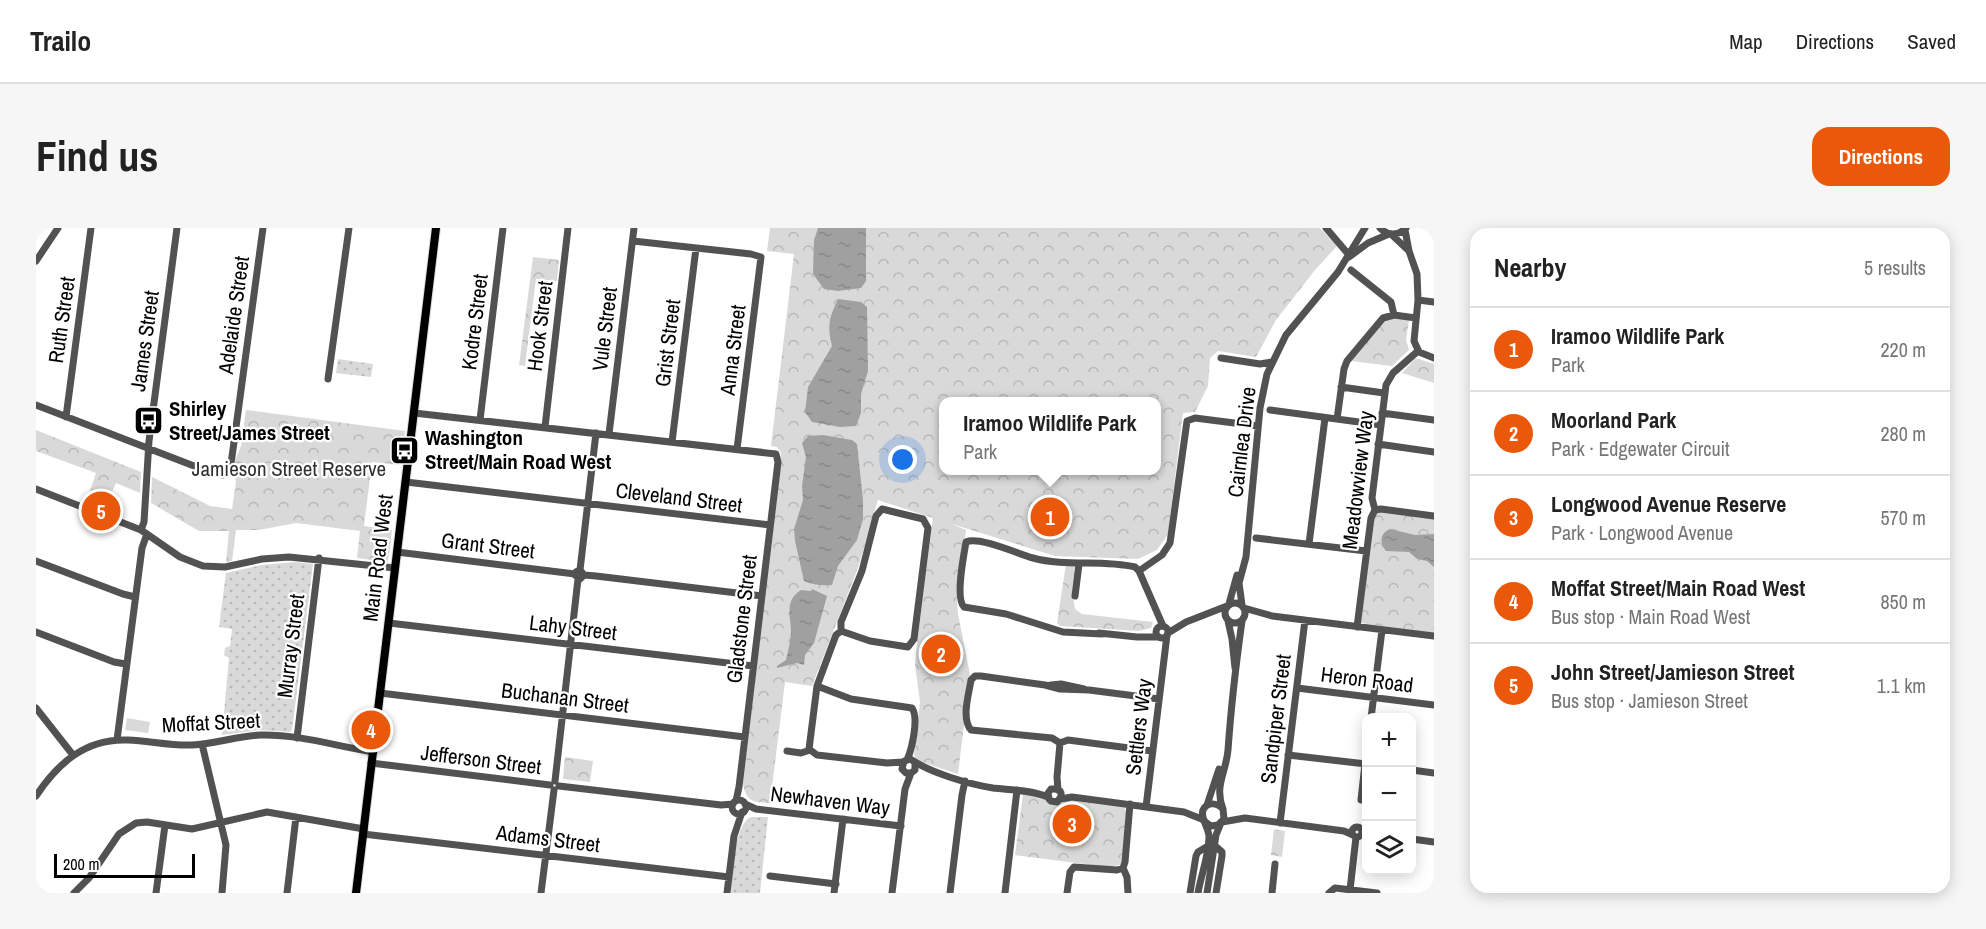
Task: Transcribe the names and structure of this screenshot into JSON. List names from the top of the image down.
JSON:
{
  "streets": {
    "main road": ["Main Road West"],
    "street": [
      "Adelaide Street",
      "Ruth Street",
      "Kodre Street",
      "Hook Street",
      "Vule Street",
      "James Street",
      "Grist Street",
      "Anna Street",
      "Cairnlea Drive",
      "Meadowview Way",
      "Cleveland Street",
      "Grant Street",
      "Gladstone Street",
      "Lahy Street",
      "Murray Street",
      "Heron Road",
      "Buchanan Street",
      "Sandpiper Street",
      "Moffat Street",
      "Settlers Way",
      "Jefferson Street",
      "Newhaven Way",
      "Adams Street"
    ]
  },
  "crossings": [
    ["Adelaide Street", "James Street"],
    ["James Street", "Moffat Street"],
    ["Grist Street", "Anna Street"],
    ["Anna Street", "Gladstone Street"],
    ["Cleveland Street", "Main Road West"],
    ["Cleveland Street", "Gladstone Street"],
    ["Grant Street", "Main Road West"],
    ["Grant Street", "Gladstone Street"],
    ["Main Road West", "Lahy Street"],
    ["Main Road West", "Buchanan Street"],
    ["Main Road West", "Moffat Street"],
    ["Main Road West", "Jefferson Street"],
    ["Main Road West", "Adams Street"],
    ["Gladstone Street", "Lahy Street"],
    ["Gladstone Street", "Buchanan Street"],
    ["Gladstone Street", "Jefferson Street"],
    ["Gladstone Street", "Newhaven Way"],
    ["Murray Street", "Moffat Street"],
    ["Heron Road", "Sandpiper Street"],
    ["Jefferson Street", "Newhaven Way"]
  ],
  "parks": ["Jamieson Street Reserve"],
  "places": {
    "bus stop": ["Shirley Street/James Street", "Washington Street/Main Road West"]
  },
  "scale_bar": "200 m",
  "page": {
    "header": "Trailo",
    "nav": ["Map", "Directions", "Saved"],
    "buttons": "Directions",
    "title": "Find us",
    "heading": ["Nearby", "5 results"],
    "list": [
      {
        "mark": "1",
        "name": "Iramoo Wildlife Park",
        "note": "Park",
        "value": "220 m"
      },
      {
        "mark": "2",
        "name": "Moorland Park",
        "note": "Park · Edgewater Circuit",
        "value": "280 m"
      },
      {
        "mark": "3",
        "name": "Longwood Avenue Reserve",
        "note": "Park · Longwood Avenue",
        "value": "570 m"
      },
      {
        "mark": "4",
        "name": "Moffat Street/Main Road West",
        "note": "Bus stop · Main Road West",
        "value": "850 m"
      },
      {
        "mark": "5",
        "name": "John Street/Jamieson Street",
        "note": "Bus stop · Jamieson Street",
        "value": "1.1 km"
      }
    ],
    "popup": ["Iramoo Wildlife Park", "Park"],
    "pins": [
      "5",
      "1",
      "2",
      "4",
      "3"
    ],
    "map_buttons": ["+", "−"],
    "scale": "200 m"
  }
}
